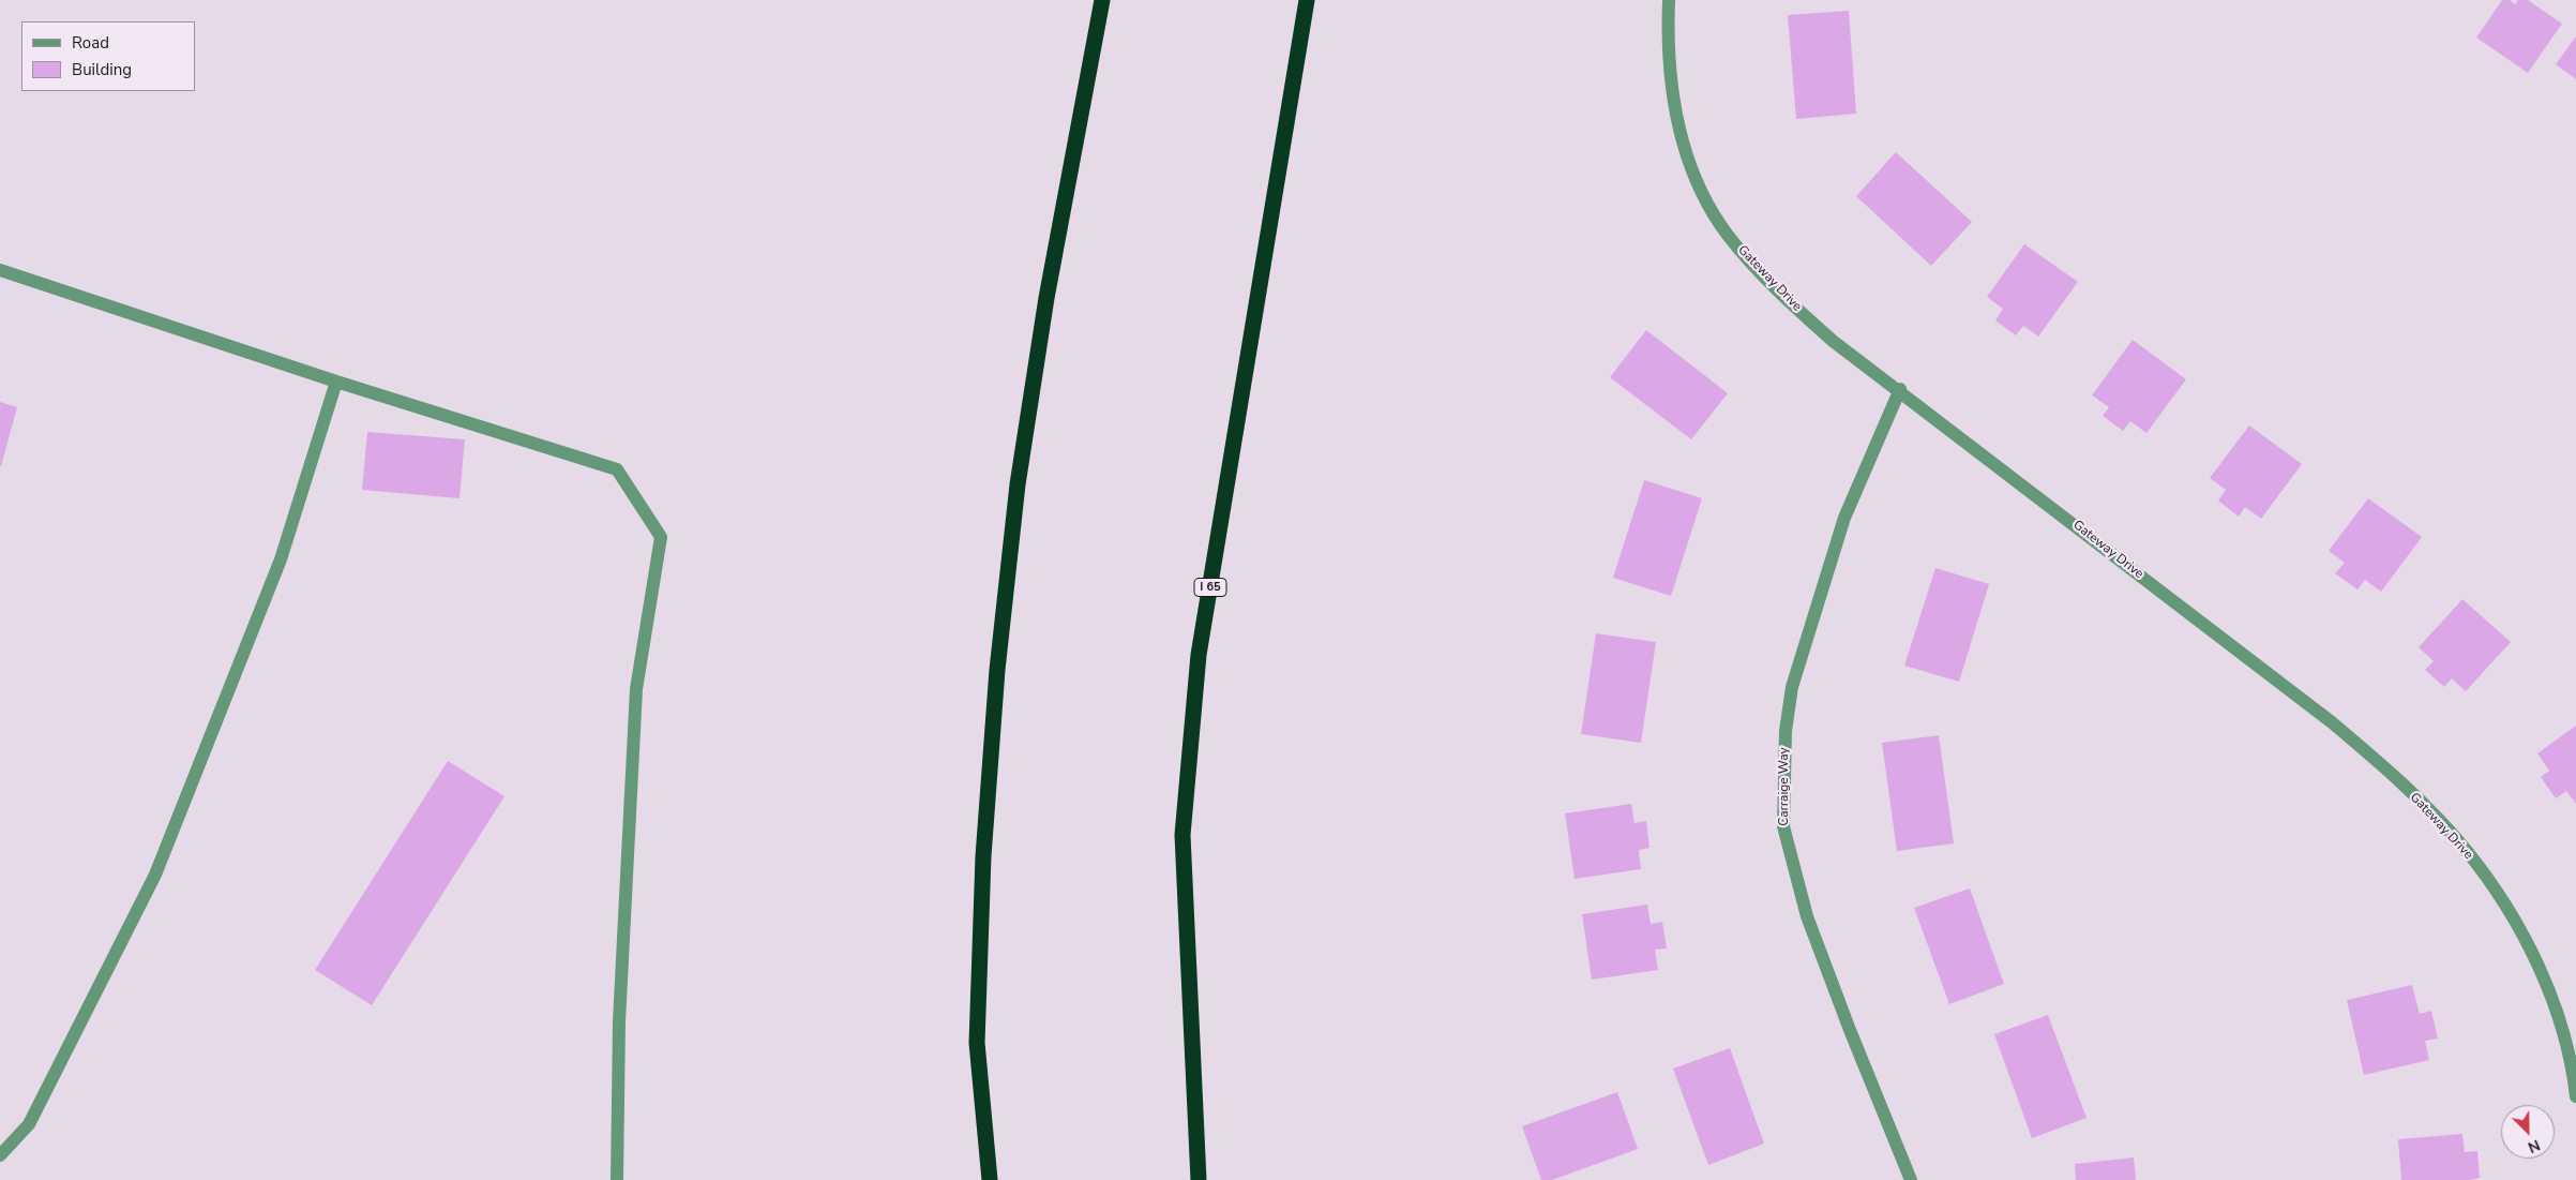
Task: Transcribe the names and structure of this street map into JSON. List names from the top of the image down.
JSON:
{
  "streets": {
    "highway": ["I 65"],
    "street": ["Gateway Drive", "Carraige Way"]
  },
  "crossings": [
    ["Gateway Drive", "Carraige Way"]
  ],
  "legend": ["Road", "Building"],
  "north": "bottom right"
}
